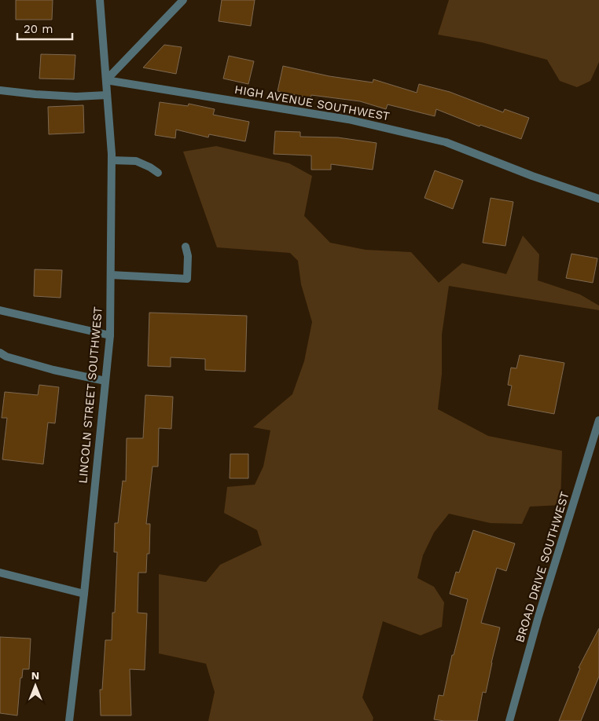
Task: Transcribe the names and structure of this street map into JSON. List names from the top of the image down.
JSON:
{
  "streets": {
    "street": ["HIGH AVENUE SOUTHWEST", "LINCOLN STREET SOUTHWEST", "BROAD DRIVE SOUTHWEST"]
  },
  "crossings": [
    ["HIGH AVENUE SOUTHWEST", "LINCOLN STREET SOUTHWEST"]
  ],
  "scale_bar": "20 m",
  "north": "top"
}
